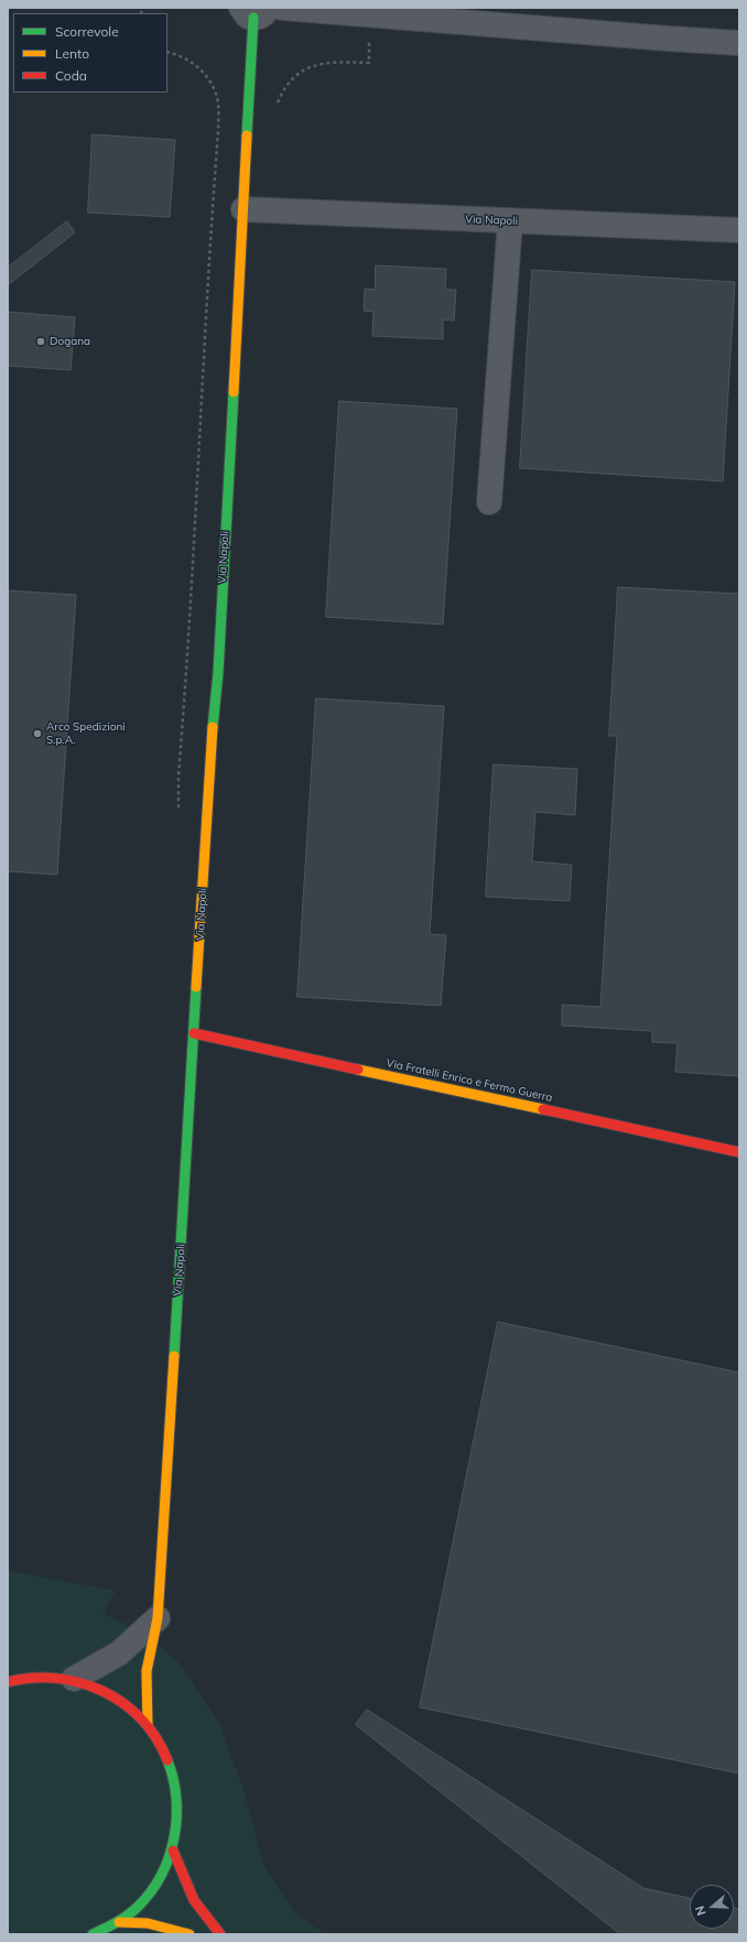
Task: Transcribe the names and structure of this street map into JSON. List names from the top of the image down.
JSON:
{
  "streets": {
    "street": ["Via Napoli", "Via Fratelli Enrico e Fermo Guerra"]
  },
  "crossings": [
    ["Via Napoli", "Via Fratelli Enrico e Fermo Guerra"]
  ],
  "places": ["Dogana", "Arco Spedizioni S.p.A."],
  "legend": ["Scorrevole", "Lento", "Coda"],
  "north": "left"
}
